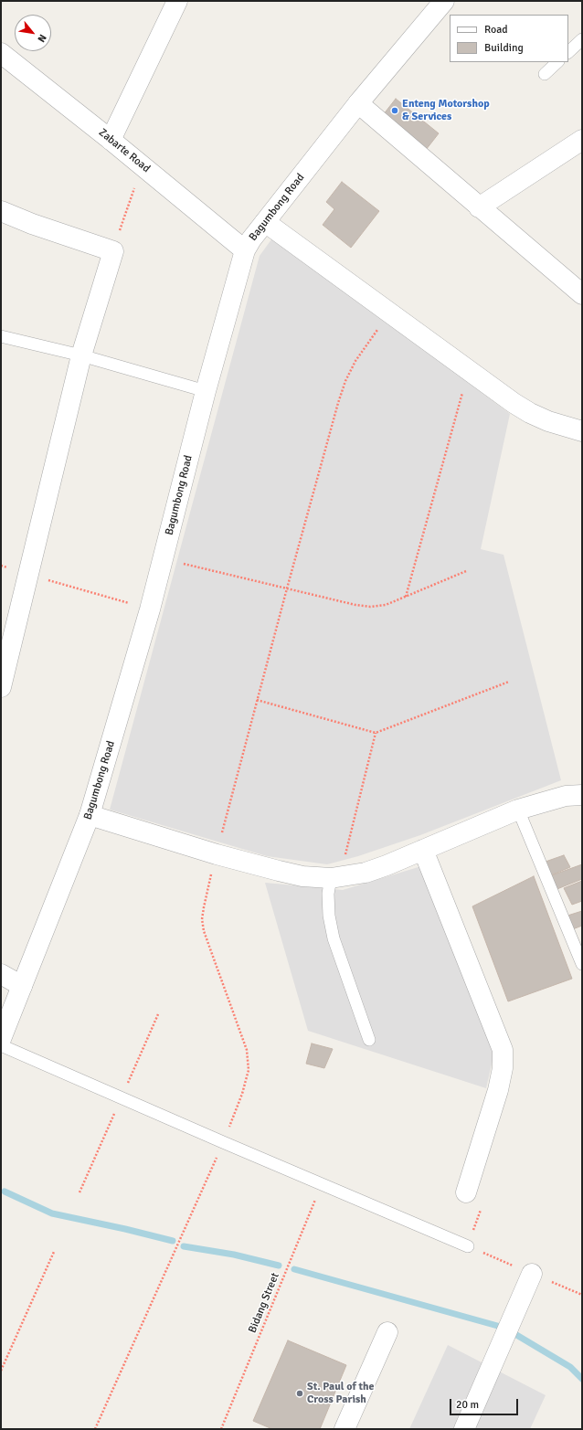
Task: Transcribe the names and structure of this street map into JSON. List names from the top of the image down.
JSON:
{
  "streets": {
    "street": ["Zabarte Road", "Bagumbong Road"],
    "path": ["Bidang Street"]
  },
  "crossings": [
    ["Zabarte Road", "Bagumbong Road"]
  ],
  "places": ["Enteng Motorshop & Services", "St. Paul of the Cross Parish"],
  "legend": ["Road", "Building"],
  "scale_bar": "20 m",
  "north": "bottom right"
}
